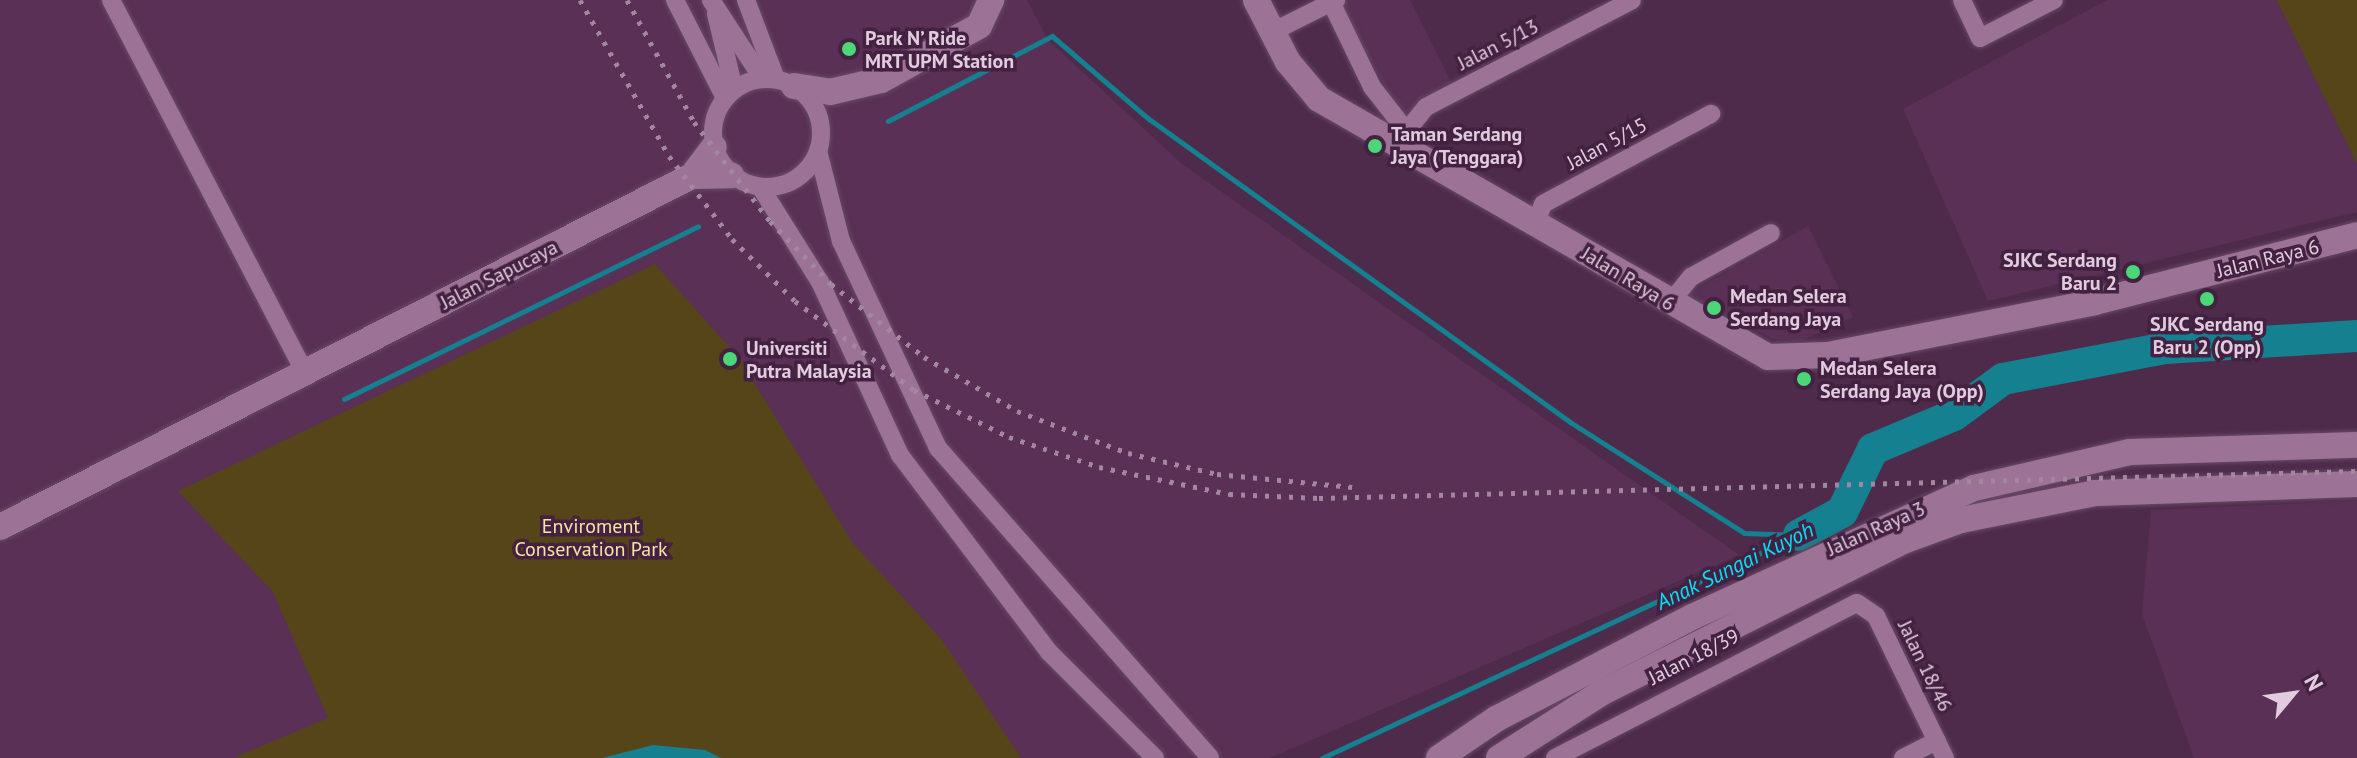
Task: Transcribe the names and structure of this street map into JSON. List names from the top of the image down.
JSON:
{
  "streets": {
    "street": [
      "Jalan 5/13",
      "Jalan 5/15",
      "Jalan Raya 6",
      "Jalan Sapucaya",
      "Jalan Raya 3",
      "Jalan 18/39",
      "Jalan 18/46"
    ]
  },
  "crossings": [
    ["Jalan 5/13", "Jalan Raya 6"],
    ["Jalan 5/15", "Jalan Raya 6"],
    ["Jalan 18/39", "Jalan 18/46"]
  ],
  "water": ["Anak Sungai Kuyoh"],
  "parks": ["Enviroment Conservation Park"],
  "places": [
    "Park N’ Ride MRT UPM Station",
    "Taman Serdang Jaya (Tenggara)",
    "SJKC Serdang Baru 2",
    "SJKC Serdang Baru 2 (Opp)",
    "Medan Selera Serdang Jaya",
    "Universiti Putra Malaysia",
    "Medan Selera Serdang Jaya (Opp)"
  ],
  "north": "top right"
}
